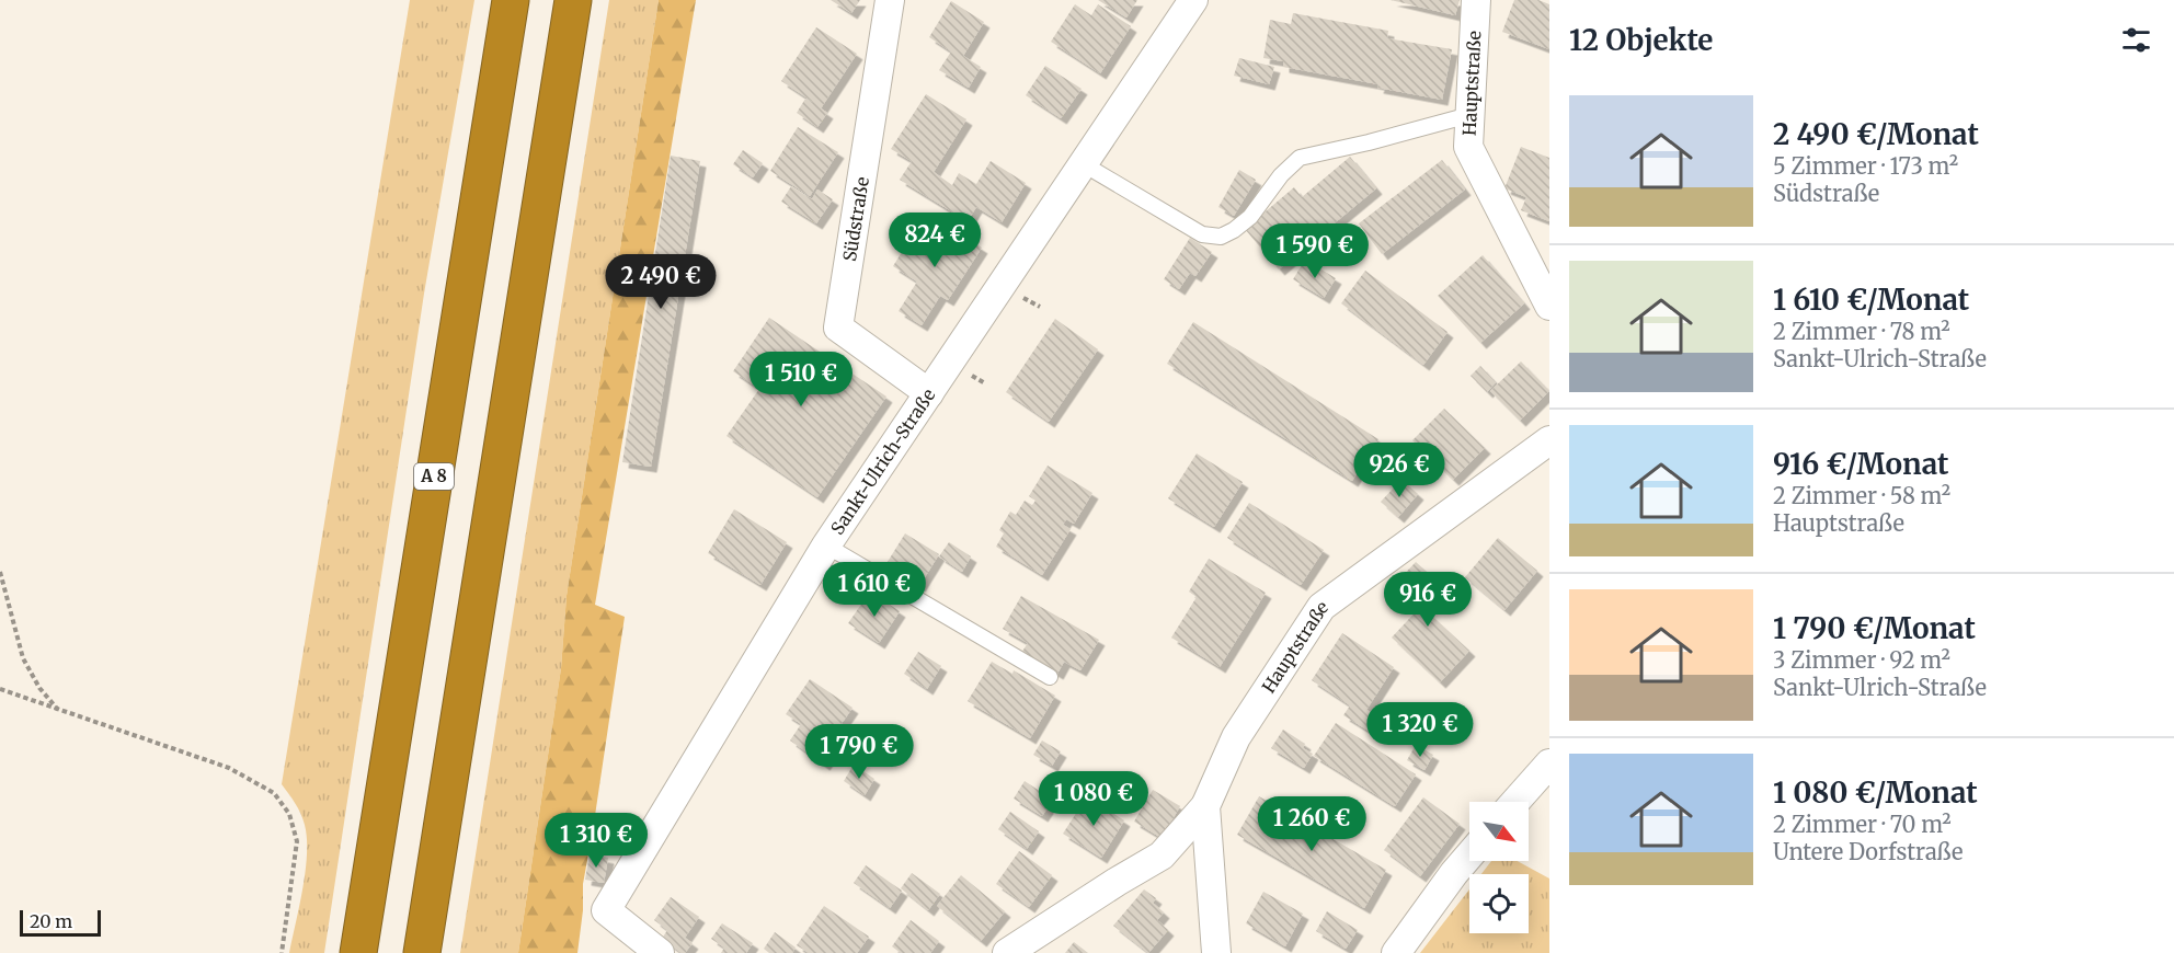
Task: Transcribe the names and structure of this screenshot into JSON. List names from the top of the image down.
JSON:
{
  "streets": {
    "highway": ["A 8"],
    "street": ["Hauptstraße", "Südstraße", "Sankt-Ulrich-Straße"]
  },
  "crossings": [
    ["Südstraße", "Sankt-Ulrich-Straße"]
  ],
  "scale_bar": "20 m",
  "north": "bottom right",
  "page": {
    "heading": "12 Objekte",
    "list": [
      {
        "name": "2 490 €/Monat",
        "note": "5 Zimmer · 173 m² · Südstraße"
      },
      {
        "name": "1 610 €/Monat",
        "note": "2 Zimmer · 78 m² · Sankt-Ulrich-Straße"
      },
      {
        "name": "916 €/Monat",
        "note": "2 Zimmer · 58 m² · Hauptstraße"
      },
      {
        "name": "1 790 €/Monat",
        "note": "3 Zimmer · 92 m² · Sankt-Ulrich-Straße"
      },
      {
        "name": "1 080 €/Monat",
        "note": "2 Zimmer · 70 m² · Untere Dorfstraße"
      }
    ],
    "price": [
      "824 €",
      "1 590 €",
      "2 490 €",
      "1 510 €",
      "926 €",
      "1 610 €",
      "916 €",
      "1 320 €",
      "1 790 €",
      "1 080 €",
      "1 260 €",
      "1 310 €"
    ],
    "scale": "20 m"
  }
}
